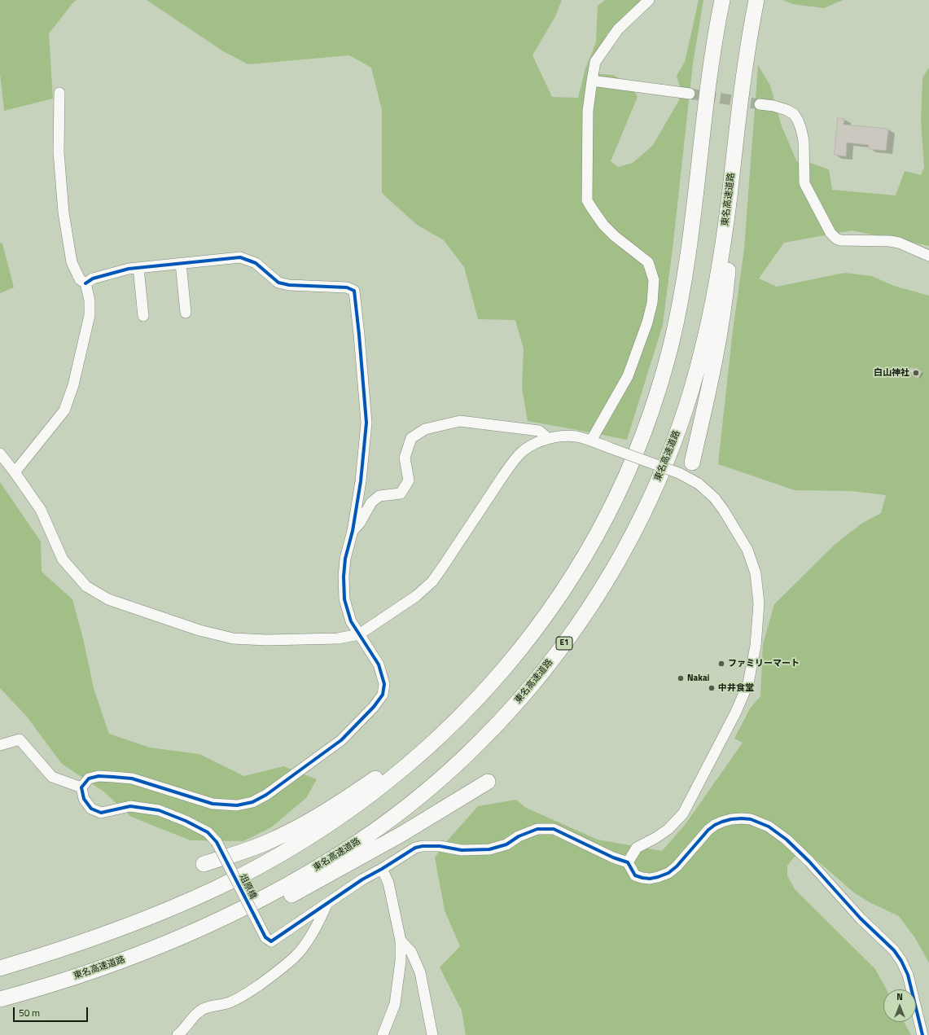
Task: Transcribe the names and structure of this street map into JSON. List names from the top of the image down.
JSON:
{
  "streets": {
    "highway": ["東名高速道路", "E1"],
    "street": ["俎原橋"]
  },
  "places": [
    "白山神社",
    "ファミリーマート",
    "Nakai",
    "中井食堂"
  ],
  "scale_bar": "50 m",
  "north": "top"
}
